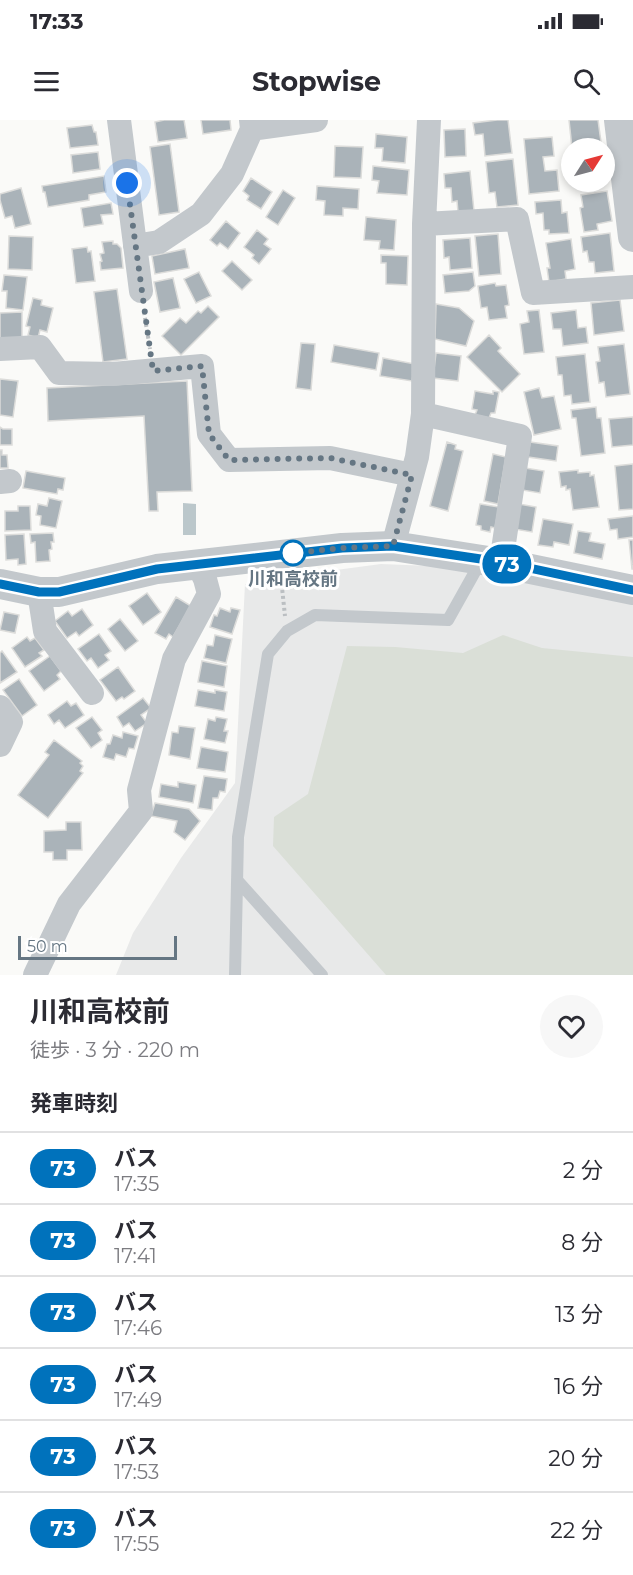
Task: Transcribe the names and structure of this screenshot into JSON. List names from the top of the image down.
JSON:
{
  "places": ["川和高校前"],
  "lines": ["bus line 73"],
  "scale_bar": "50 m",
  "north": "top right",
  "page": {
    "status": "17:33",
    "header": "Stopwise",
    "on_map": "73",
    "scale": "50 m",
    "heading": [
      ["川和高校前", "徒歩 · 3 分 · 220 m"],
      "発車時刻"
    ],
    "list": [
      {
        "mark": "73",
        "name": "バス",
        "note": "17:35",
        "value": "2 分"
      },
      {
        "mark": "73",
        "name": "バス",
        "note": "17:41",
        "value": "8 分"
      },
      {
        "mark": "73",
        "name": "バス",
        "note": "17:46",
        "value": "13 分"
      },
      {
        "mark": "73",
        "name": "バス",
        "note": "17:49",
        "value": "16 分"
      },
      {
        "mark": "73",
        "name": "バス",
        "note": "17:53",
        "value": "20 分"
      },
      {
        "mark": "73",
        "name": "バス",
        "note": "17:55",
        "value": "22 分"
      }
    ]
  }
}
